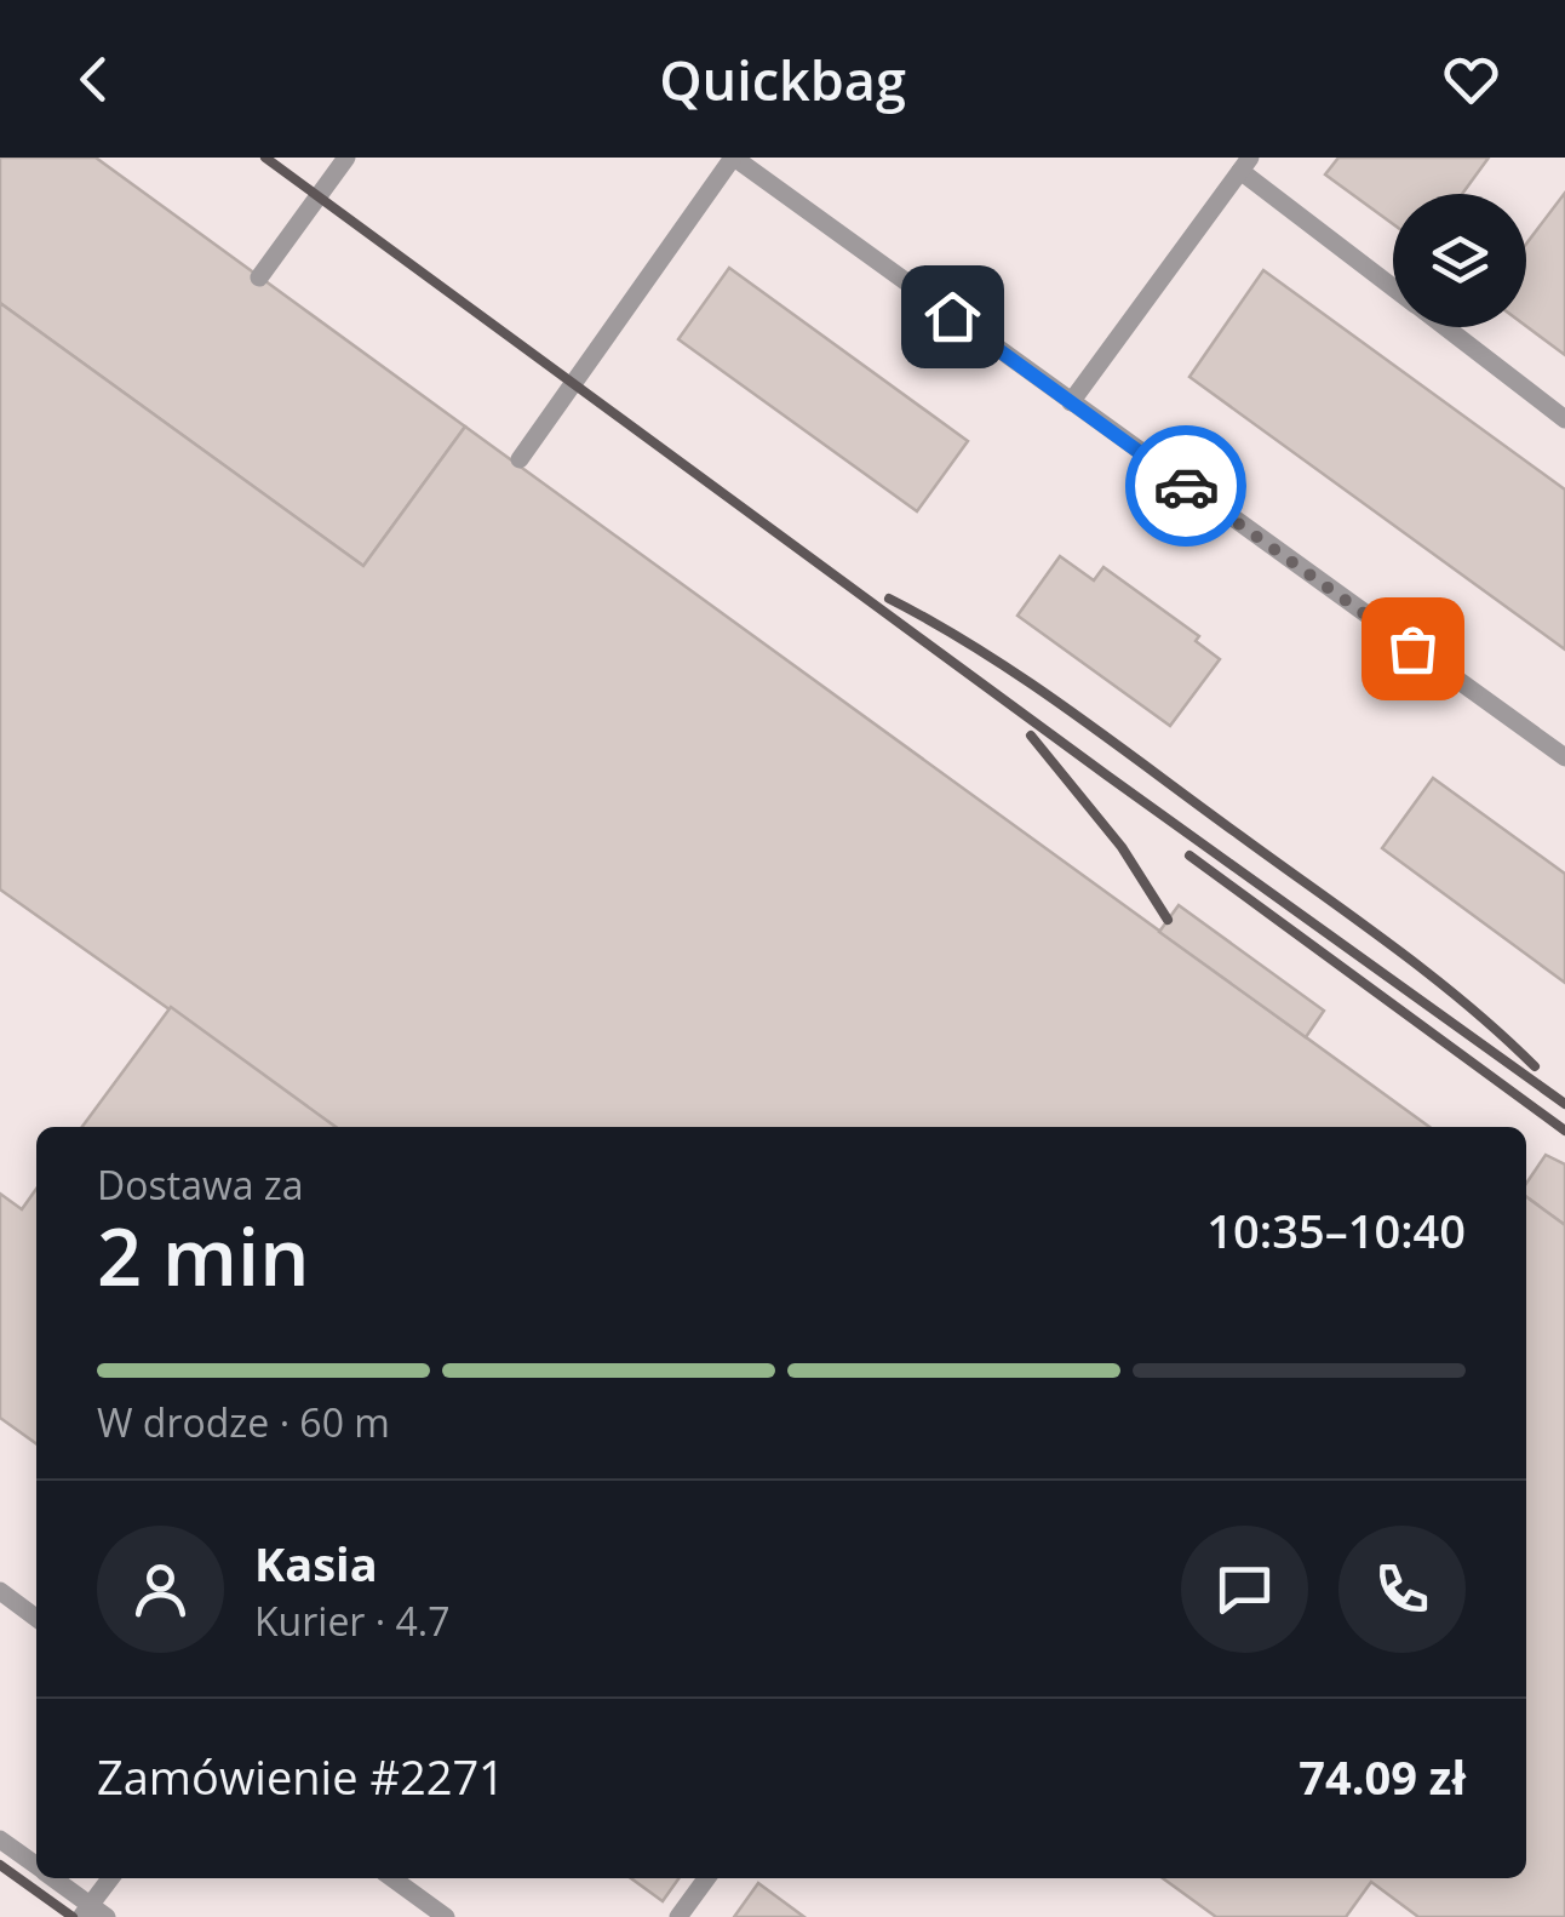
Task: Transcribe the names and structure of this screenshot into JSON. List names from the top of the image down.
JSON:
{
  "page": {
    "header": "Quickbag",
    "heading": ["2 min", "Dostawa za", "10:35–10:40"],
    "panel": [
      "Kasia",
      "Kurier · 4.7",
      "Zamówienie #2271",
      "74.09 zł"
    ],
    "bar": "W drodze · 60 m"
  }
}
